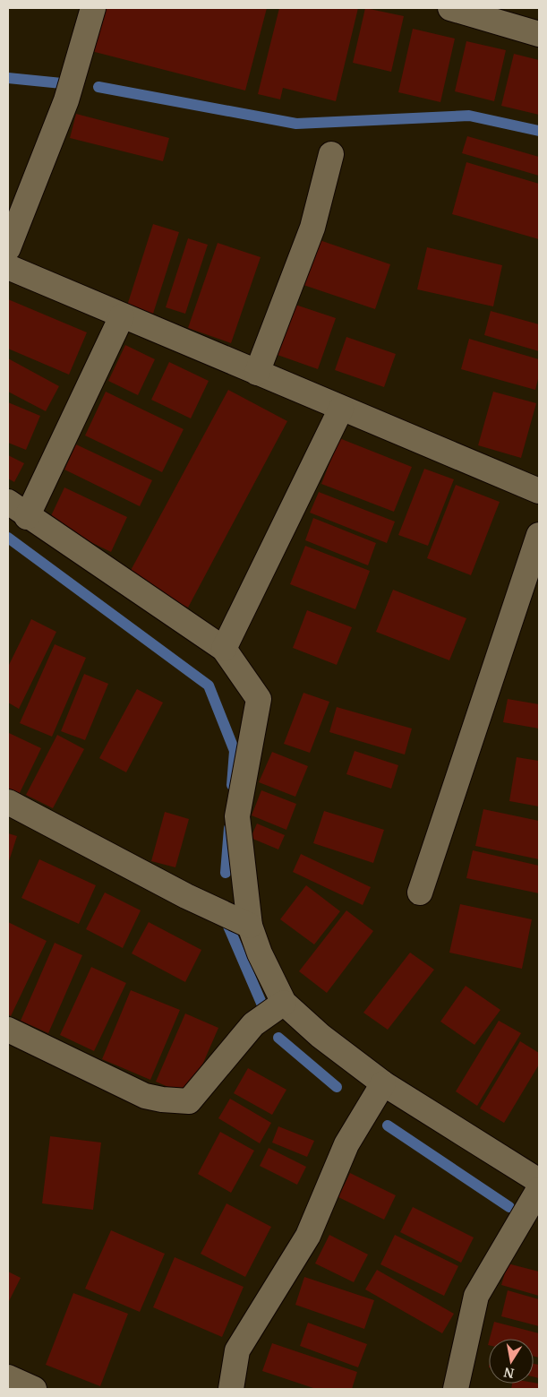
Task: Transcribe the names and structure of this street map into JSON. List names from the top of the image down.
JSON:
{
  "north": "bottom"
}
